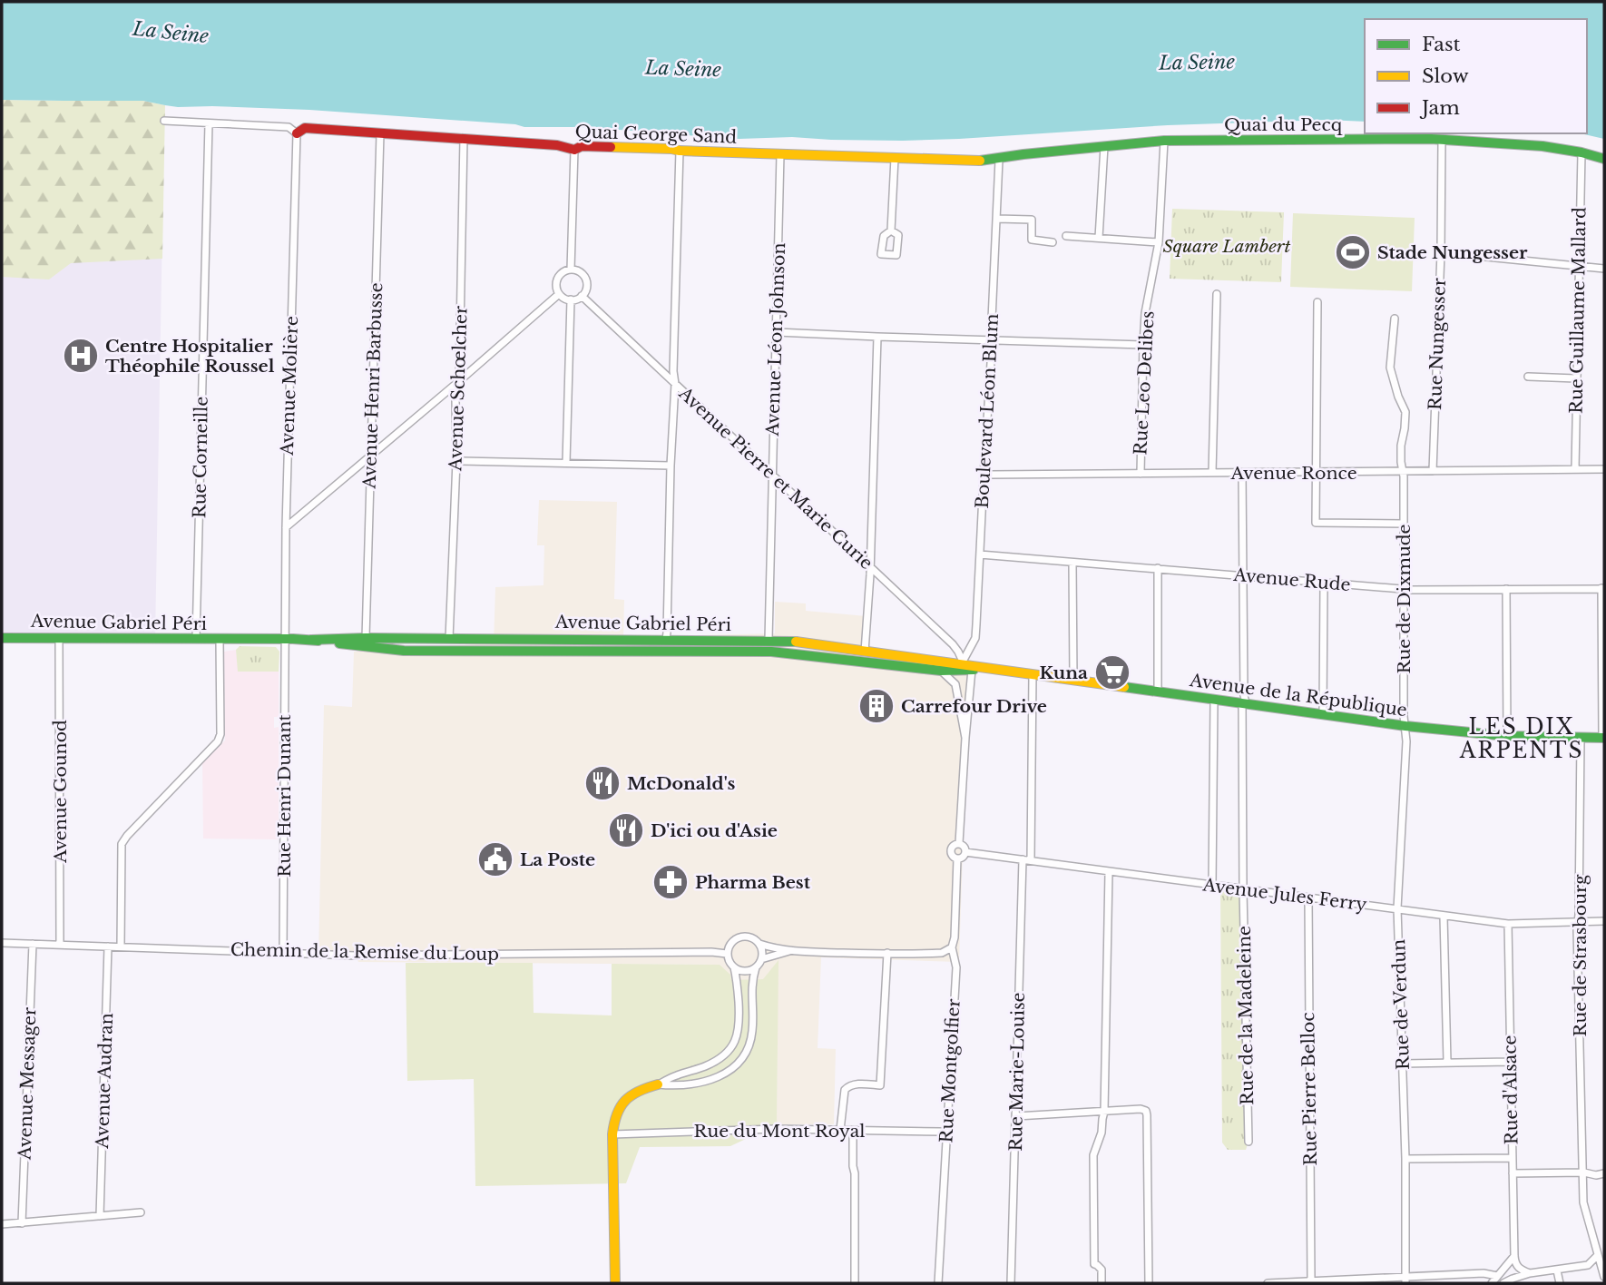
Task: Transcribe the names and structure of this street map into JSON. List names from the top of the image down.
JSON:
{
  "streets": {
    "main road": [
      "Quai du Pecq",
      "Quai George Sand",
      "Avenue Gabriel Péri",
      "Avenue de la République"
    ],
    "street": [
      "Rue Guillaume Mallard",
      "Avenue Léon Johnson",
      "Rue Nungesser",
      "Rue Leo Delibes",
      "Avenue Molière",
      "Avenue Henri Barbusse",
      "Avenue Schœlcher",
      "Boulevard Léon Blum",
      "Rue Corneille",
      "Avenue Ronce",
      "Avenue Pierre et Marie Curie",
      "Avenue Rude",
      "Rue de Dixmude",
      "Avenue Gounod",
      "Rue Henri Dunant",
      "Avenue Jules Ferry",
      "Chemin de la Remise du Loup",
      "Rue de Strasbourg",
      "Rue de Verdun",
      "Rue de la Madeleine",
      "Rue Montgolfier",
      "Rue Marie-Louise",
      "Avenue Audran",
      "Avenue Messager",
      "Rue Pierre Belloc",
      "Rue d'Alsace",
      "Rue du Mont Royal"
    ]
  },
  "crossings": [
    ["Quai du Pecq", "Quai George Sand"],
    ["Quai du Pecq", "Rue Guillaume Mallard"],
    ["Quai du Pecq", "Rue Nungesser"],
    ["Quai du Pecq", "Rue Leo Delibes"],
    ["Quai du Pecq", "Boulevard Léon Blum"],
    ["Quai George Sand", "Avenue Léon Johnson"],
    ["Quai George Sand", "Avenue Molière"],
    ["Quai George Sand", "Avenue Henri Barbusse"],
    ["Quai George Sand", "Avenue Schœlcher"],
    ["Quai George Sand", "Boulevard Léon Blum"],
    ["Quai George Sand", "Rue Corneille"],
    ["Rue Guillaume Mallard", "Avenue Ronce"],
    ["Avenue Léon Johnson", "Avenue Pierre et Marie Curie"],
    ["Avenue Léon Johnson", "Avenue Gabriel Péri"],
    ["Rue Nungesser", "Avenue Ronce"],
    ["Rue Leo Delibes", "Avenue Ronce"],
    ["Avenue Molière", "Avenue Gabriel Péri"],
    ["Avenue Molière", "Rue Henri Dunant"],
    ["Avenue Henri Barbusse", "Avenue Gabriel Péri"],
    ["Avenue Schœlcher", "Avenue Gabriel Péri"],
    ["Boulevard Léon Blum", "Avenue Ronce"],
    ["Boulevard Léon Blum", "Avenue Pierre et Marie Curie"],
    ["Boulevard Léon Blum", "Avenue Rude"],
    ["Boulevard Léon Blum", "Avenue Gabriel Péri"],
    ["Boulevard Léon Blum", "Avenue de la République"],
    ["Boulevard Léon Blum", "Rue Montgolfier"],
    ["Rue Corneille", "Avenue Gabriel Péri"],
    ["Avenue Ronce", "Rue de Dixmude"],
    ["Avenue Ronce", "Rue de la Madeleine"],
    ["Avenue Pierre et Marie Curie", "Avenue Gabriel Péri"],
    ["Avenue Pierre et Marie Curie", "Avenue de la République"],
    ["Avenue Pierre et Marie Curie", "Rue Montgolfier"],
    ["Avenue Rude", "Rue de Dixmude"],
    ["Avenue Rude", "Rue de la Madeleine"],
    ["Rue de Dixmude", "Avenue de la République"],
    ["Rue de Dixmude", "Rue de Verdun"],
    ["Avenue Gabriel Péri", "Avenue de la République"],
    ["Avenue Gabriel Péri", "Avenue Gounod"],
    ["Avenue Gabriel Péri", "Rue Henri Dunant"],
    ["Avenue Gabriel Péri", "Rue Montgolfier"],
    ["Avenue de la République", "Rue de Strasbourg"],
    ["Avenue de la République", "Rue de Verdun"],
    ["Avenue de la République", "Rue de la Madeleine"],
    ["Avenue de la République", "Rue Montgolfier"],
    ["Avenue de la République", "Rue Marie-Louise"],
    ["Avenue Gounod", "Chemin de la Remise du Loup"],
    ["Rue Henri Dunant", "Chemin de la Remise du Loup"],
    ["Avenue Jules Ferry", "Rue de Strasbourg"],
    ["Avenue Jules Ferry", "Rue de Verdun"],
    ["Avenue Jules Ferry", "Rue de la Madeleine"],
    ["Avenue Jules Ferry", "Rue Montgolfier"],
    ["Avenue Jules Ferry", "Rue Marie-Louise"],
    ["Avenue Jules Ferry", "Rue Pierre Belloc"],
    ["Avenue Jules Ferry", "Rue d'Alsace"],
    ["Chemin de la Remise du Loup", "Avenue Audran"],
    ["Chemin de la Remise du Loup", "Avenue Messager"],
    ["Rue Montgolfier", "Rue du Mont Royal"]
  ],
  "districts": ["LES DIX ARPENTS"],
  "water": ["La Seine"],
  "parks": ["Square Lambert"],
  "places": {
    "sports": ["Stade Nungesser"],
    "hospital": ["Centre Hospitalier Théophile Roussel"],
    "supermarket": ["Kuna"],
    "building": ["Carrefour Drive"],
    "restaurant": ["McDonald's", "D'ici ou d'Asie"],
    "public building": ["La Poste"],
    "pharmacy": ["Pharma Best"]
  },
  "legend": ["Fast", "Slow", "Jam"]
}
